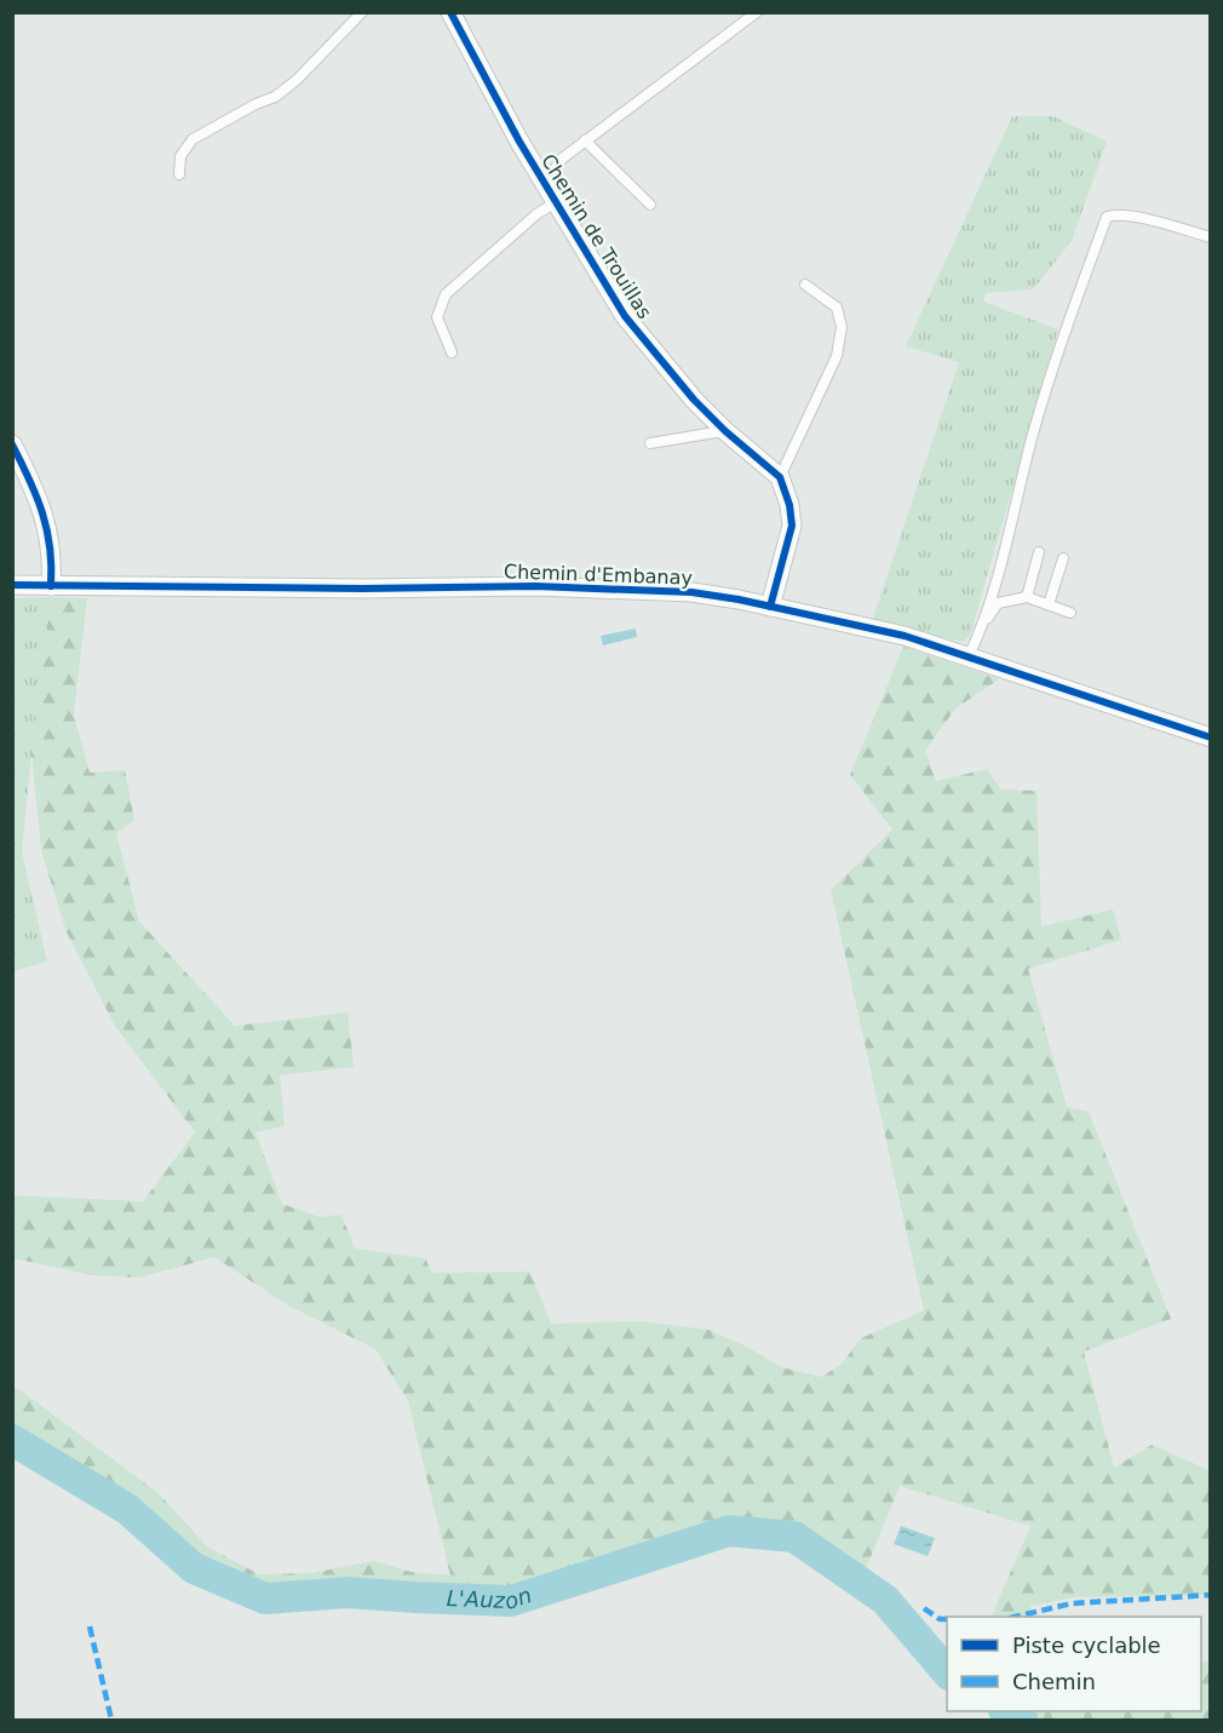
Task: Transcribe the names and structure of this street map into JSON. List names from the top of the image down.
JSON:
{
  "streets": {
    "street": ["Chemin de Trouillas", "Chemin d'Embanay"]
  },
  "water": ["L'Auzon"],
  "legend": ["Piste cyclable", "Chemin"]
}
